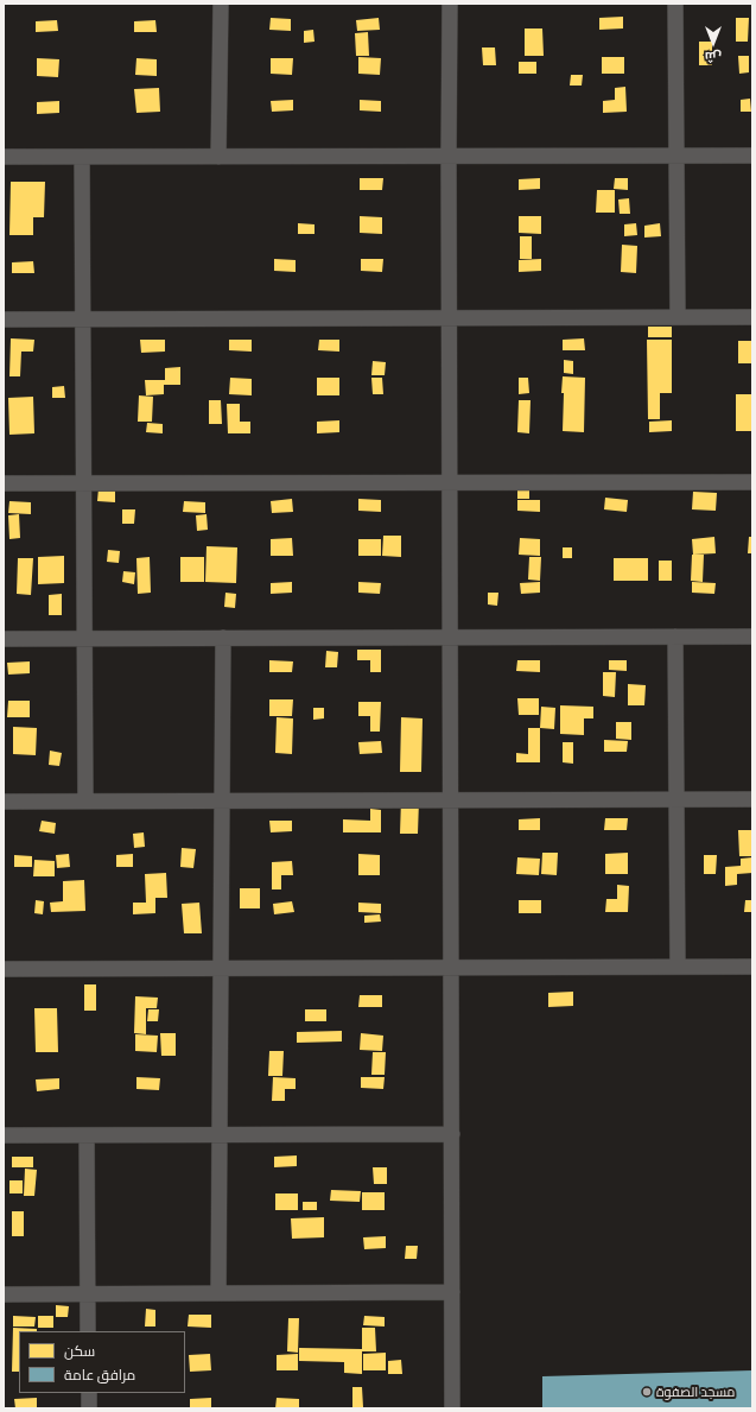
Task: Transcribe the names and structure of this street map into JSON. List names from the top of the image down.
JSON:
{
  "places": ["مسجد الصفوة"],
  "legend": ["سكن", "مرافق عامة"],
  "north": "bottom"
}
